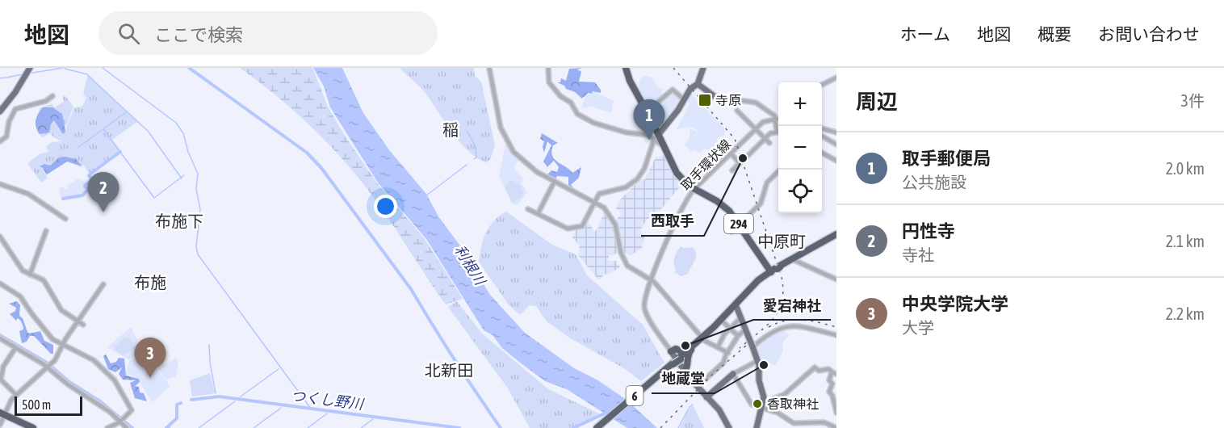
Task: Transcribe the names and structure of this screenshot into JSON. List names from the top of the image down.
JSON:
{
  "streets": {
    "highway": ["294", "6"],
    "street": ["取手環状線"]
  },
  "crossings": [
    ["取手環状線", "294"],
    ["取手環状線", "6"]
  ],
  "districts": [
    "稲",
    "布施下",
    "中原町",
    "布施",
    "北新田"
  ],
  "water": ["利根川", "つくし野川"],
  "places": {
    "transit": ["寺原"],
    "other": [
      "西取手",
      "愛宕神社",
      "地蔵堂",
      "香取神社"
    ]
  },
  "scale_bar": "500 m",
  "page": {
    "header": "地図",
    "search": "ここで検索",
    "nav": [
      "ホーム",
      "地図",
      "概要",
      "お問い合わせ"
    ],
    "heading": ["周辺", "3件"],
    "map_buttons": ["+", "−"],
    "pins": ["1", "2", "3"],
    "list": [
      {
        "mark": "1",
        "name": "取手郵便局",
        "note": "公共施設",
        "value": "2.0 km"
      },
      {
        "mark": "2",
        "name": "円性寺",
        "note": "寺社",
        "value": "2.1 km"
      },
      {
        "mark": "3",
        "name": "中央学院大学",
        "note": "大学",
        "value": "2.2 km"
      }
    ],
    "scale": "500 m"
  }
}
